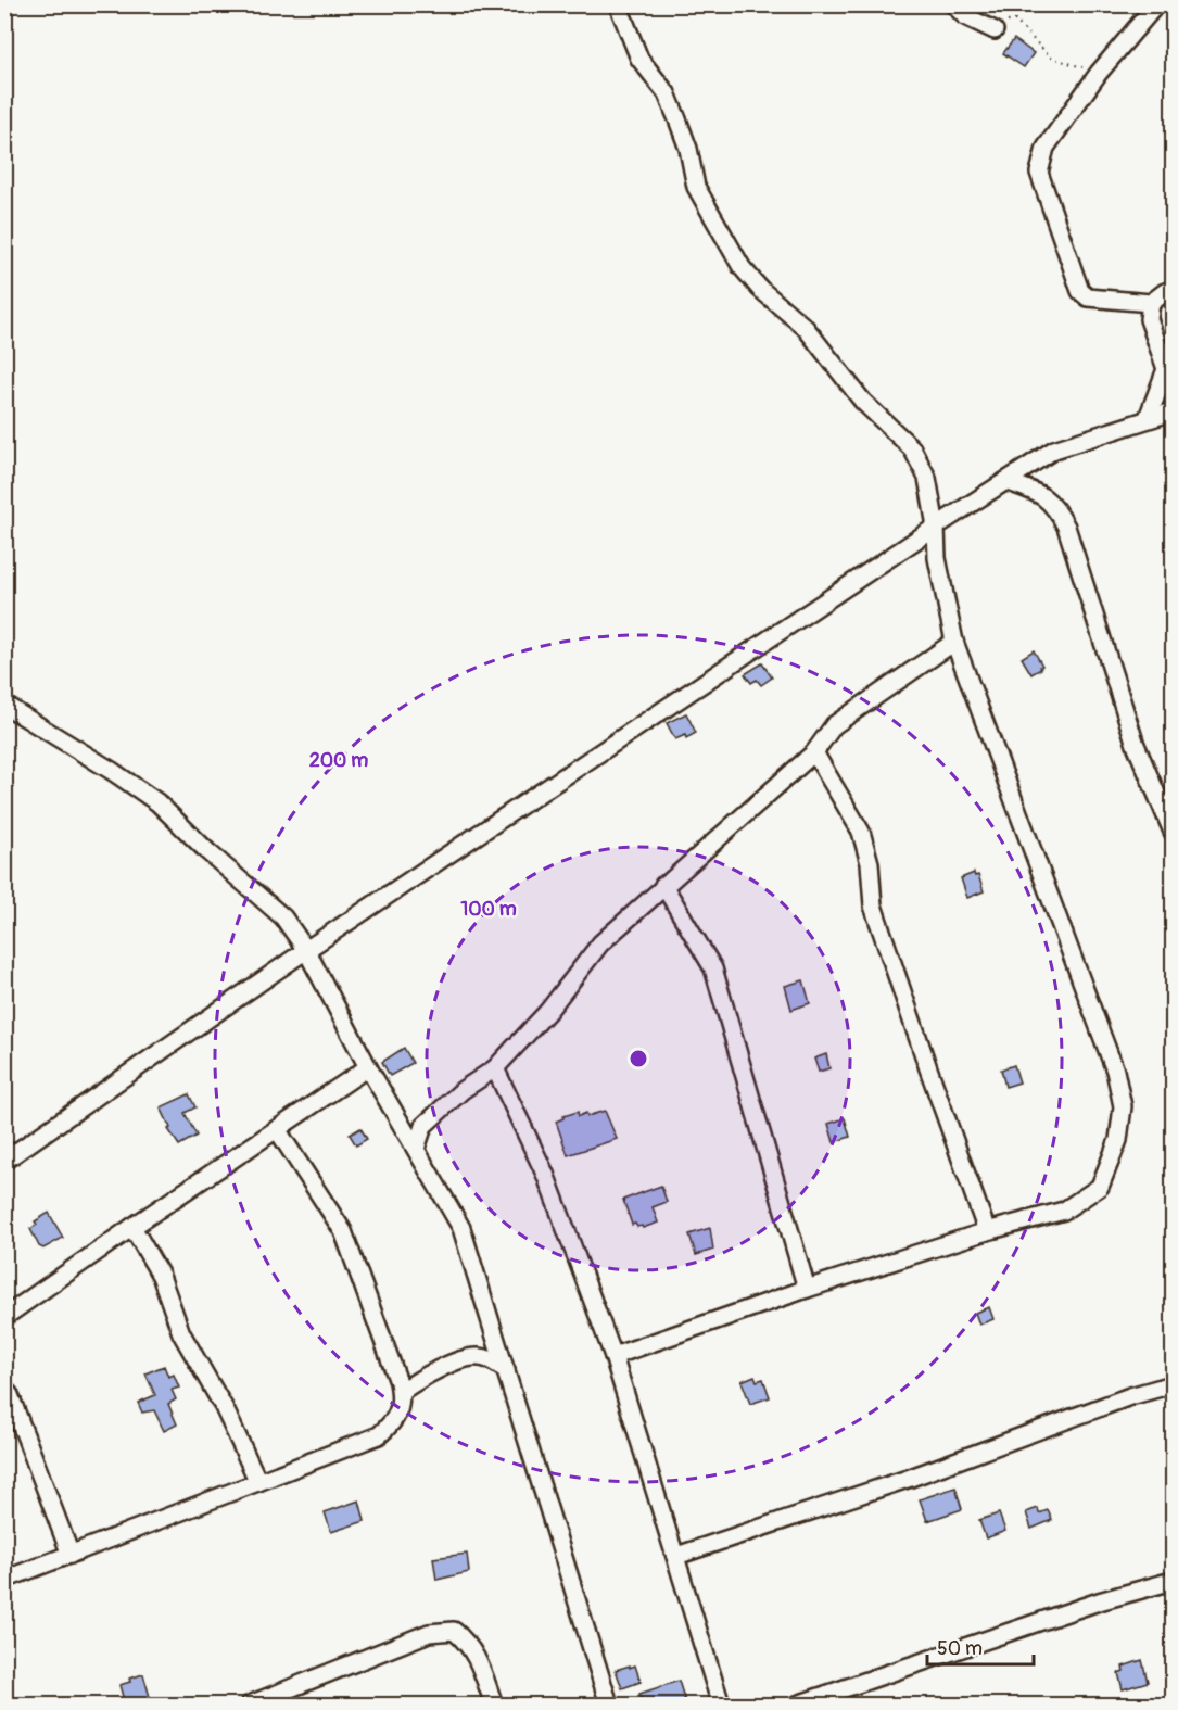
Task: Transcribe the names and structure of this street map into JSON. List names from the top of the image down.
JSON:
{
  "scale_bar": "50 m",
  "rings": ["200 m", "100 m"]
}
